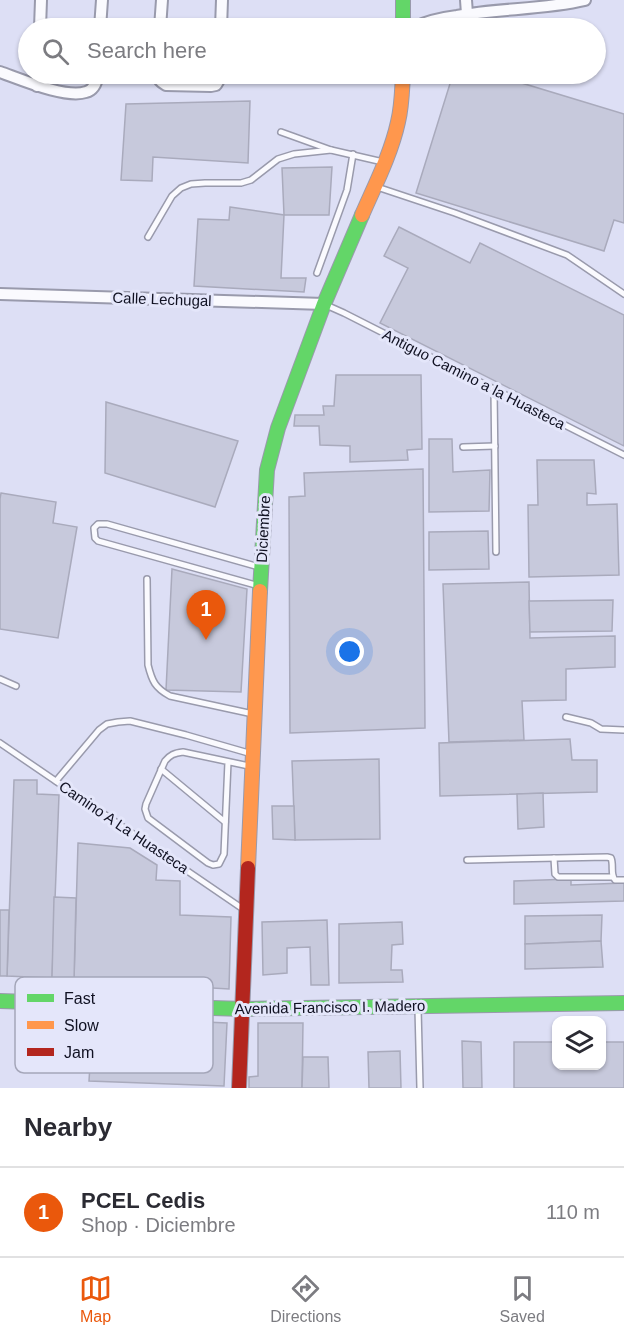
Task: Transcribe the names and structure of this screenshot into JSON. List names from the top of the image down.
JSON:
{
  "streets": {
    "street": ["Calle Lechugal", "Diciembre", "Avenida Francisco I. Madero"],
    "lane": ["Antiguo Camino a la Huasteca", "Camino A La Huasteca"]
  },
  "crossings": [
    ["Calle Lechugal", "Antiguo Camino a la Huasteca"],
    ["Calle Lechugal", "Diciembre"],
    ["Antiguo Camino a la Huasteca", "Diciembre"],
    ["Diciembre", "Camino A La Huasteca"],
    ["Diciembre", "Avenida Francisco I. Madero"]
  ],
  "legend": ["Fast", "Slow", "Jam"],
  "page": {
    "search": "Search here",
    "pins": "1",
    "heading": "Nearby",
    "list": [
      {
        "mark": "1",
        "name": "PCEL Cedis",
        "note": "Shop · Diciembre",
        "value": "110 m"
      }
    ],
    "nav": ["Map", "Directions", "Saved"]
  }
}
